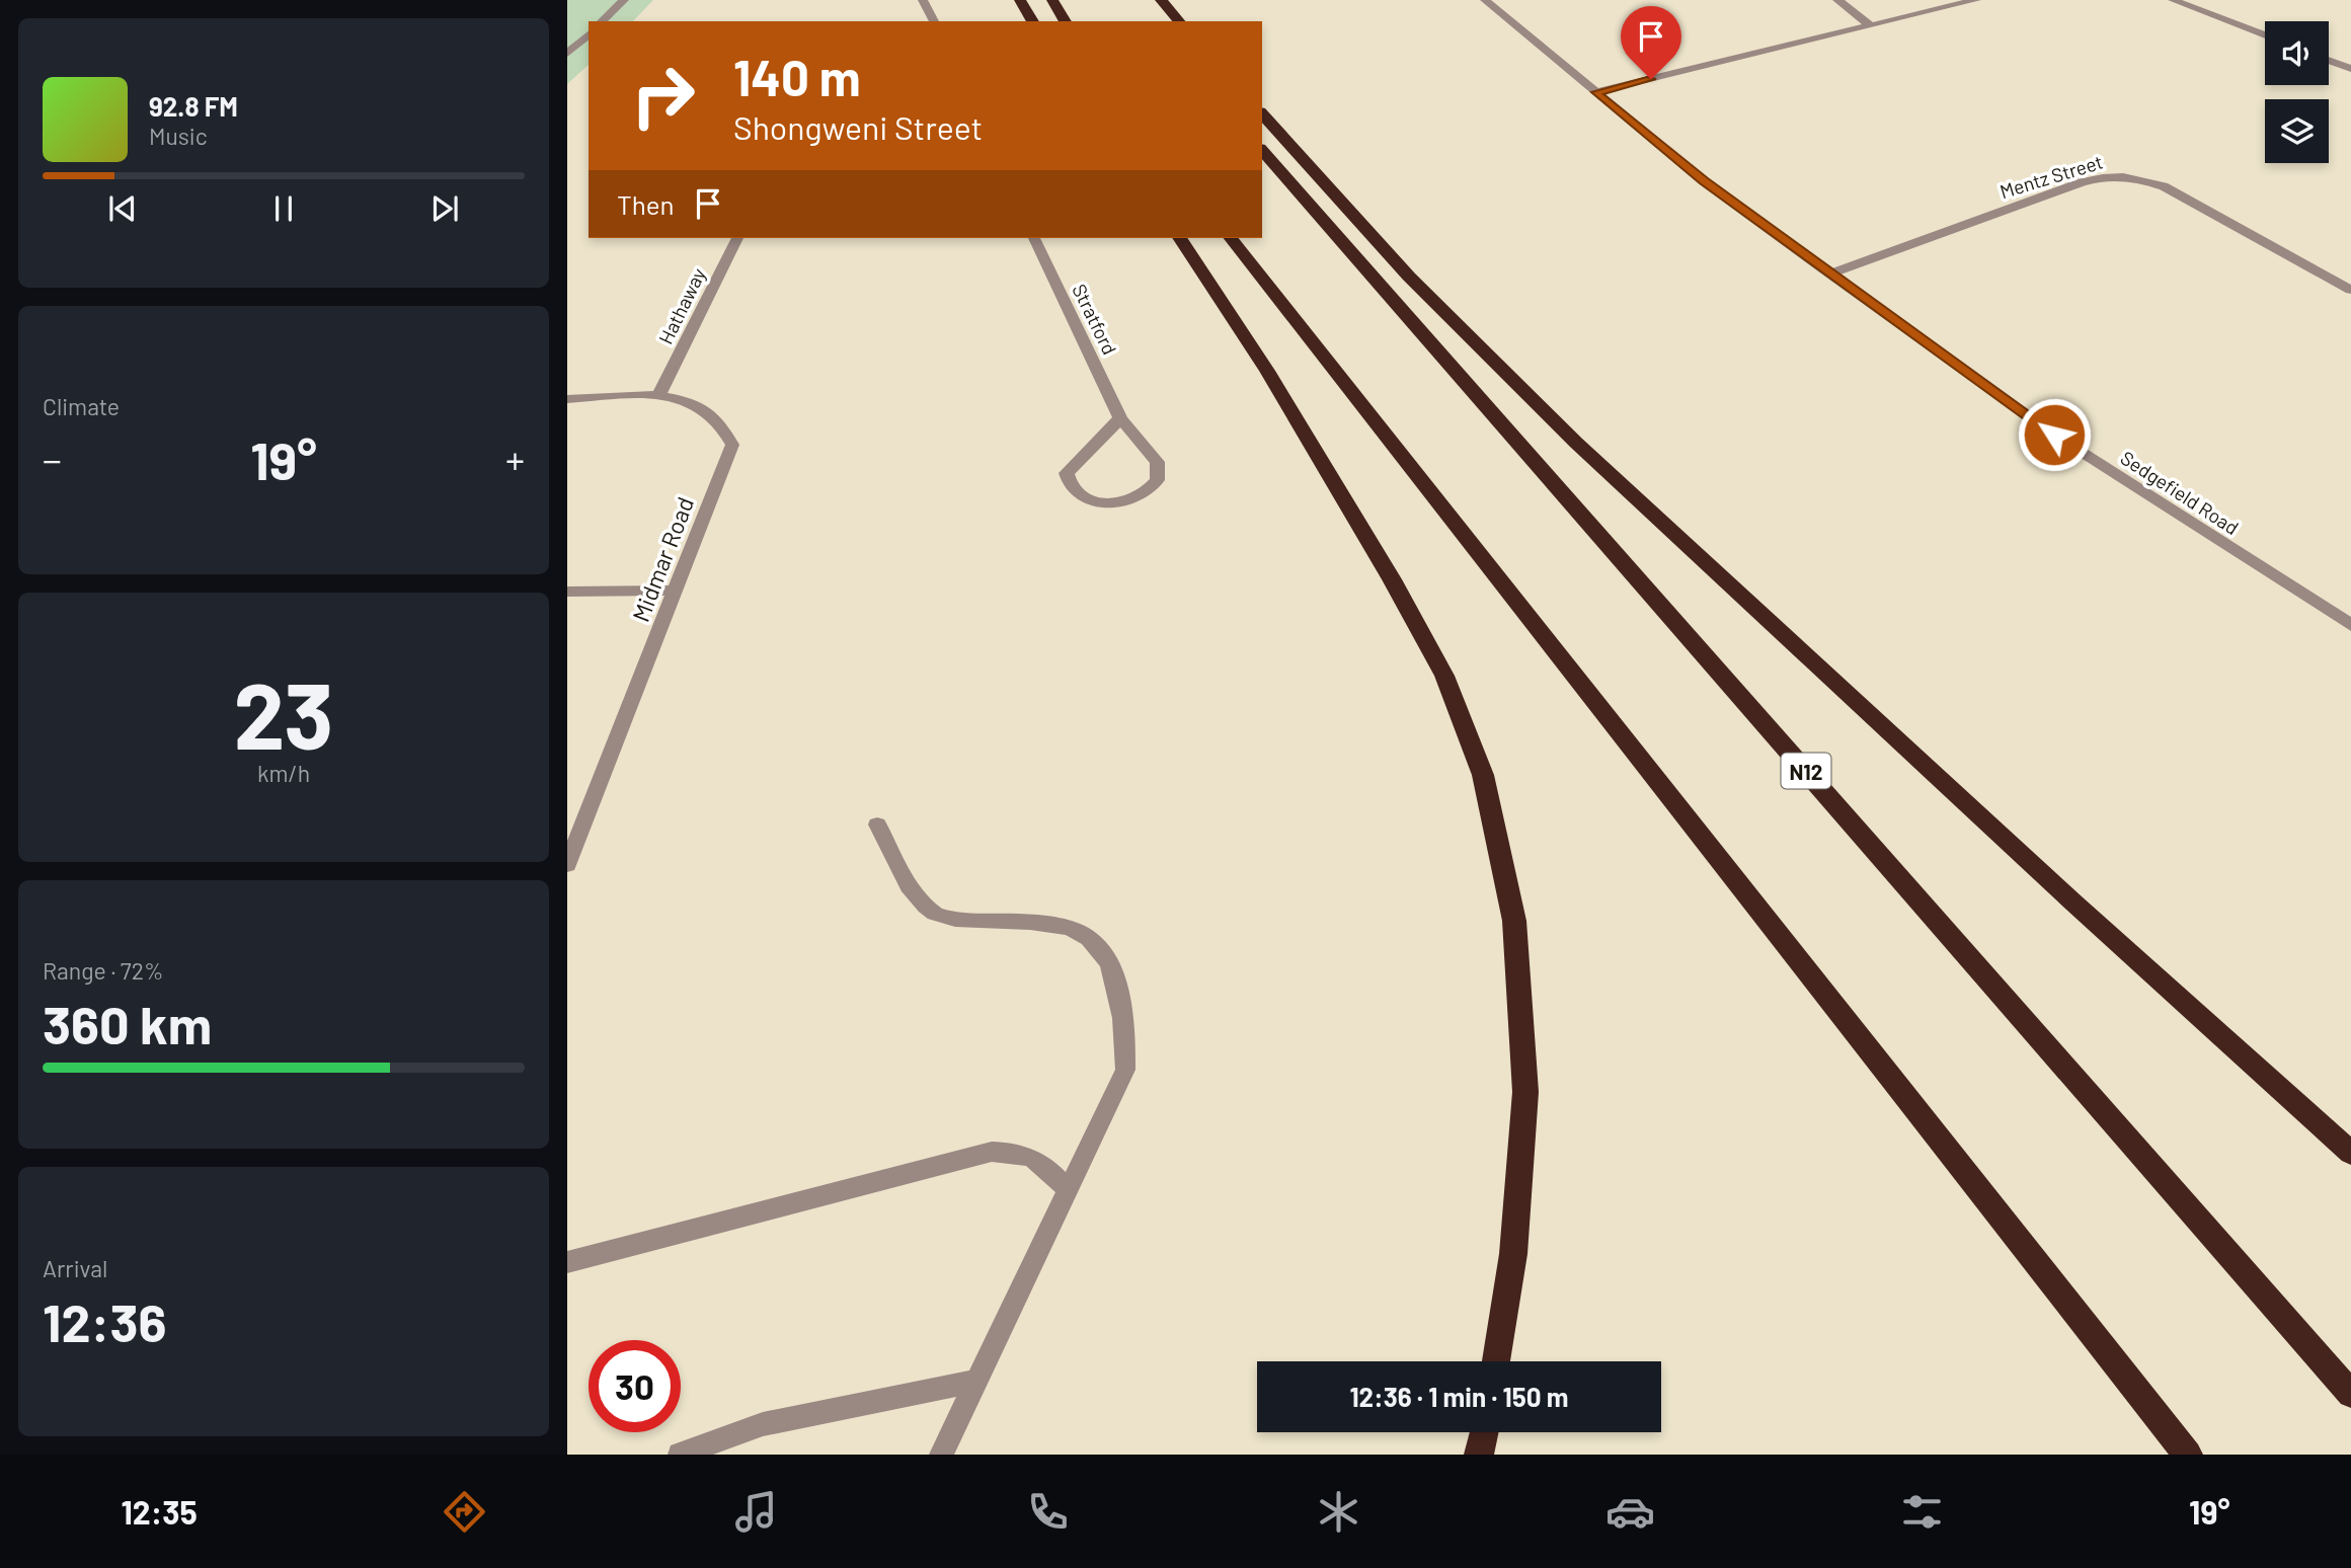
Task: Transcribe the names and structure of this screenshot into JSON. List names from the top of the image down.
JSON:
{
  "streets": {
    "highway": ["N12"],
    "street": [
      "Mentz Street",
      "Hathaway",
      "Stratford",
      "Sedgefield Road",
      "Midmar Road"
    ]
  },
  "crossings": [
    ["Mentz Street", "Sedgefield Road"],
    ["Hathaway", "Midmar Road"]
  ],
  "page": {
    "turn": ["140 m", "Shongweni Street"],
    "song": ["92.8 FM", "Music"],
    "then": "Then",
    "tile": [
      "Climate",
      ["23", "km/h"],
      ["Range · 72%", "360 km"],
      ["Arrival", "12:36"]
    ],
    "heat": ["−", "19°", "+"],
    "limit": "30",
    "trip": "12:36 · 1 min · 150 m",
    "tabs": ["12:35", "19°"]
  }
}
